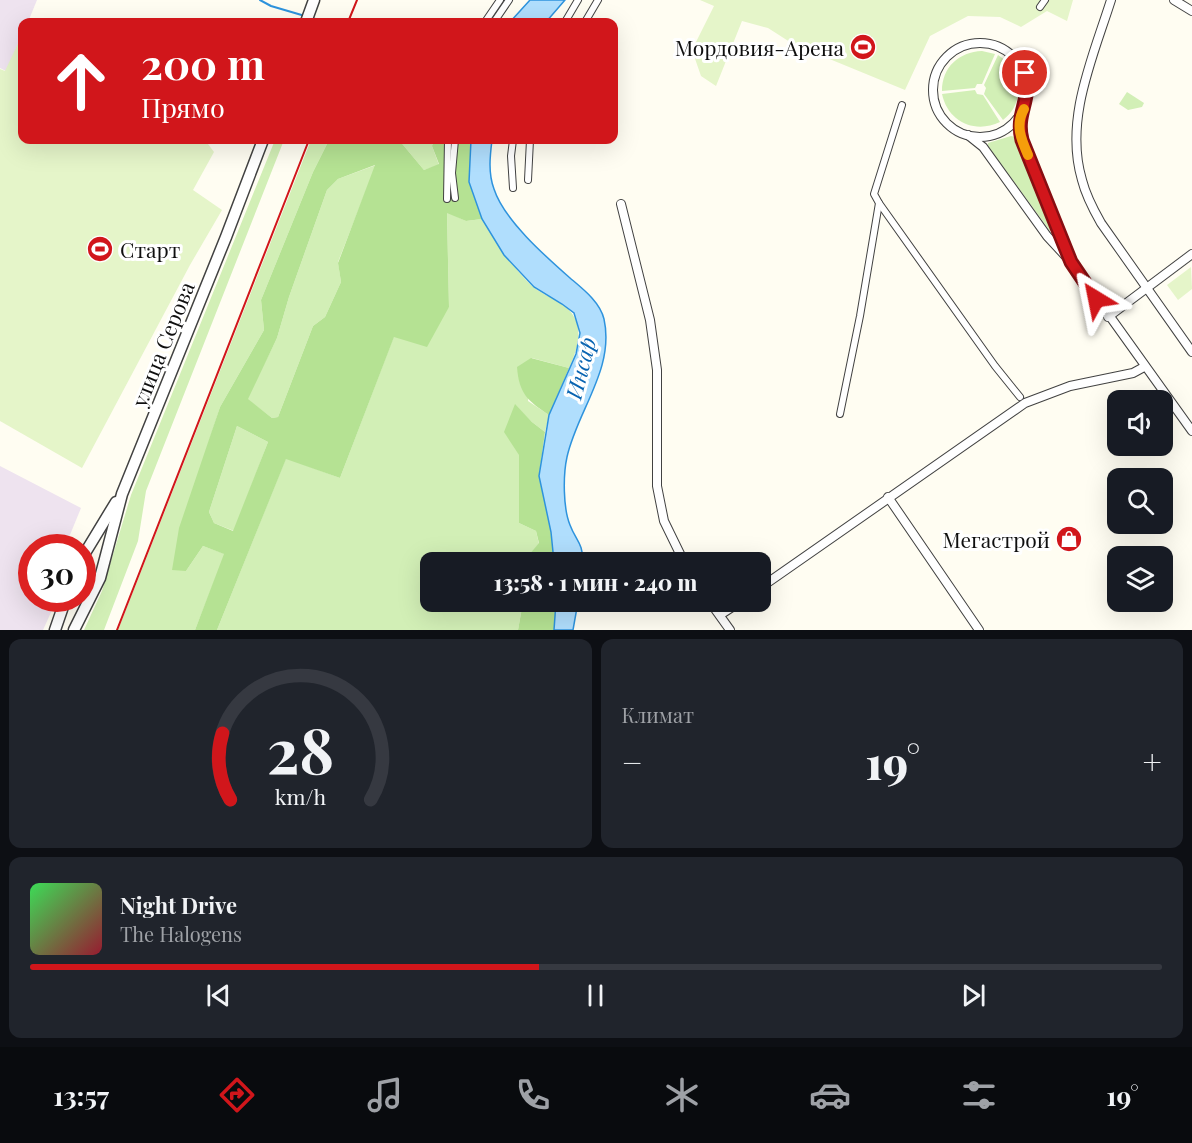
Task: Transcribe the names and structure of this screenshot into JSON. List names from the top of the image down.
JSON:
{
  "streets": {
    "street": ["улица Серова"]
  },
  "water": ["Инсар"],
  "places": {
    "sports": ["Мордовия-Арена", "Старт"],
    "shop": ["Мегастрой"]
  },
  "page": {
    "turn": ["200 m", "Прямо"],
    "limit": "30",
    "trip": "13:58 · 1 мин · 240 m",
    "tile": "Климат",
    "heat": ["−", "19°", "+"],
    "song": ["Night Drive", "The Halogens"],
    "tabs": ["13:57", "19°"],
    "gauge": ["28", "km/h"]
  }
}
